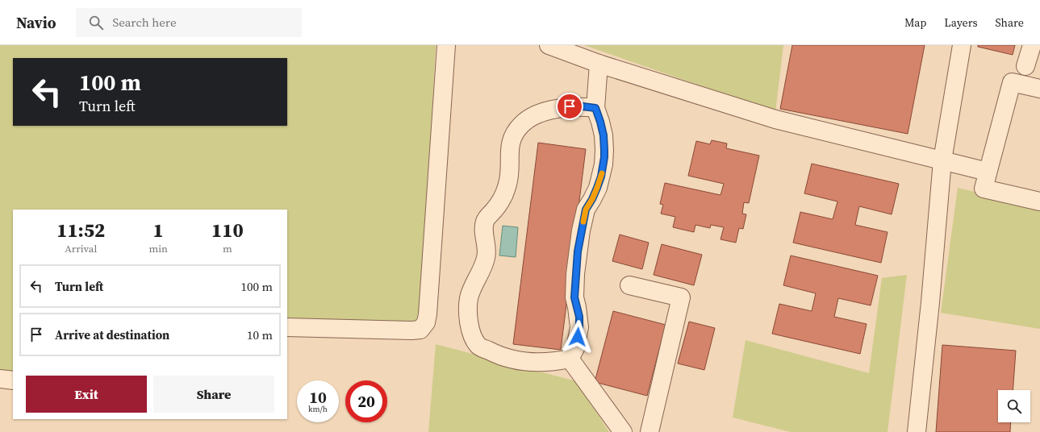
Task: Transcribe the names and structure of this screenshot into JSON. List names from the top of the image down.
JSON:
{
  "page": {
    "header": "Navio",
    "search": "Search here",
    "nav": ["Map", "Layers", "Share"],
    "turn": ["100 m", "Turn left"],
    "eta": [
      "11:52",
      "Arrival",
      "1",
      "min",
      "110",
      "m"
    ],
    "list": [
      {
        "name": "Turn left",
        "value": "100 m"
      },
      {
        "name": "Arrive at destination",
        "value": "10 m"
      }
    ],
    "buttons": ["Exit", "Share"],
    "speed": "10 km/h",
    "limit": "20"
  }
}
